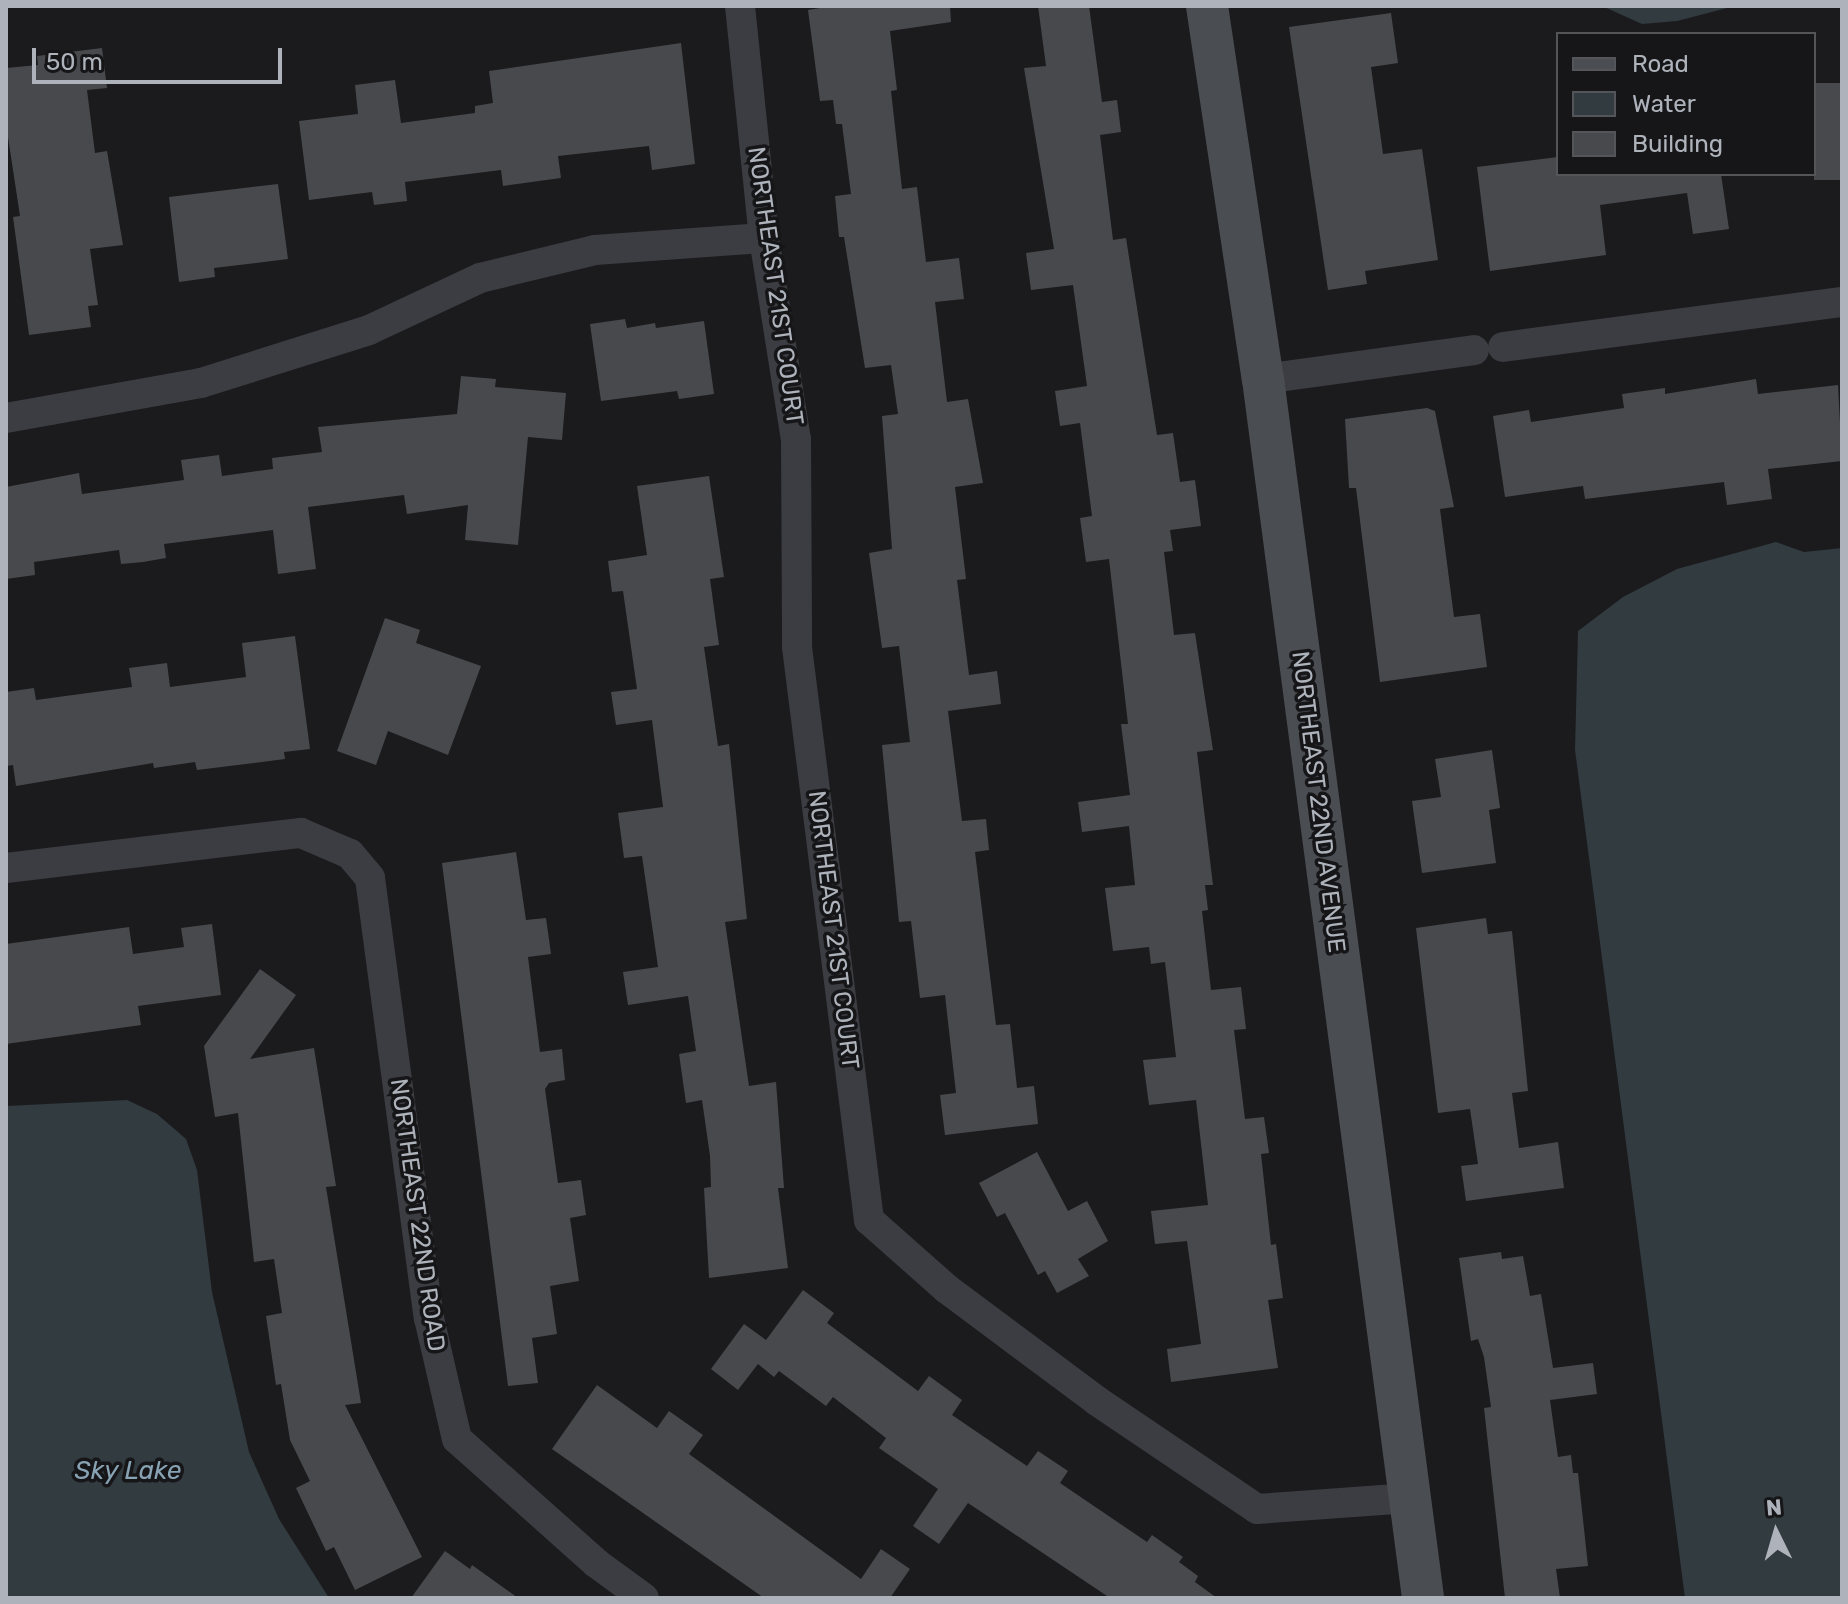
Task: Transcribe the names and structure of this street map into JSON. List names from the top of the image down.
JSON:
{
  "streets": {
    "street": ["NORTHEAST 21ST COURT", "NORTHEAST 22ND AVENUE", "NORTHEAST 22ND ROAD"]
  },
  "crossings": [
    ["NORTHEAST 21ST COURT", "NORTHEAST 22ND AVENUE"]
  ],
  "water": ["Sky Lake"],
  "legend": ["Road", "Water", "Building"],
  "scale_bar": "50 m",
  "north": "top"
}
